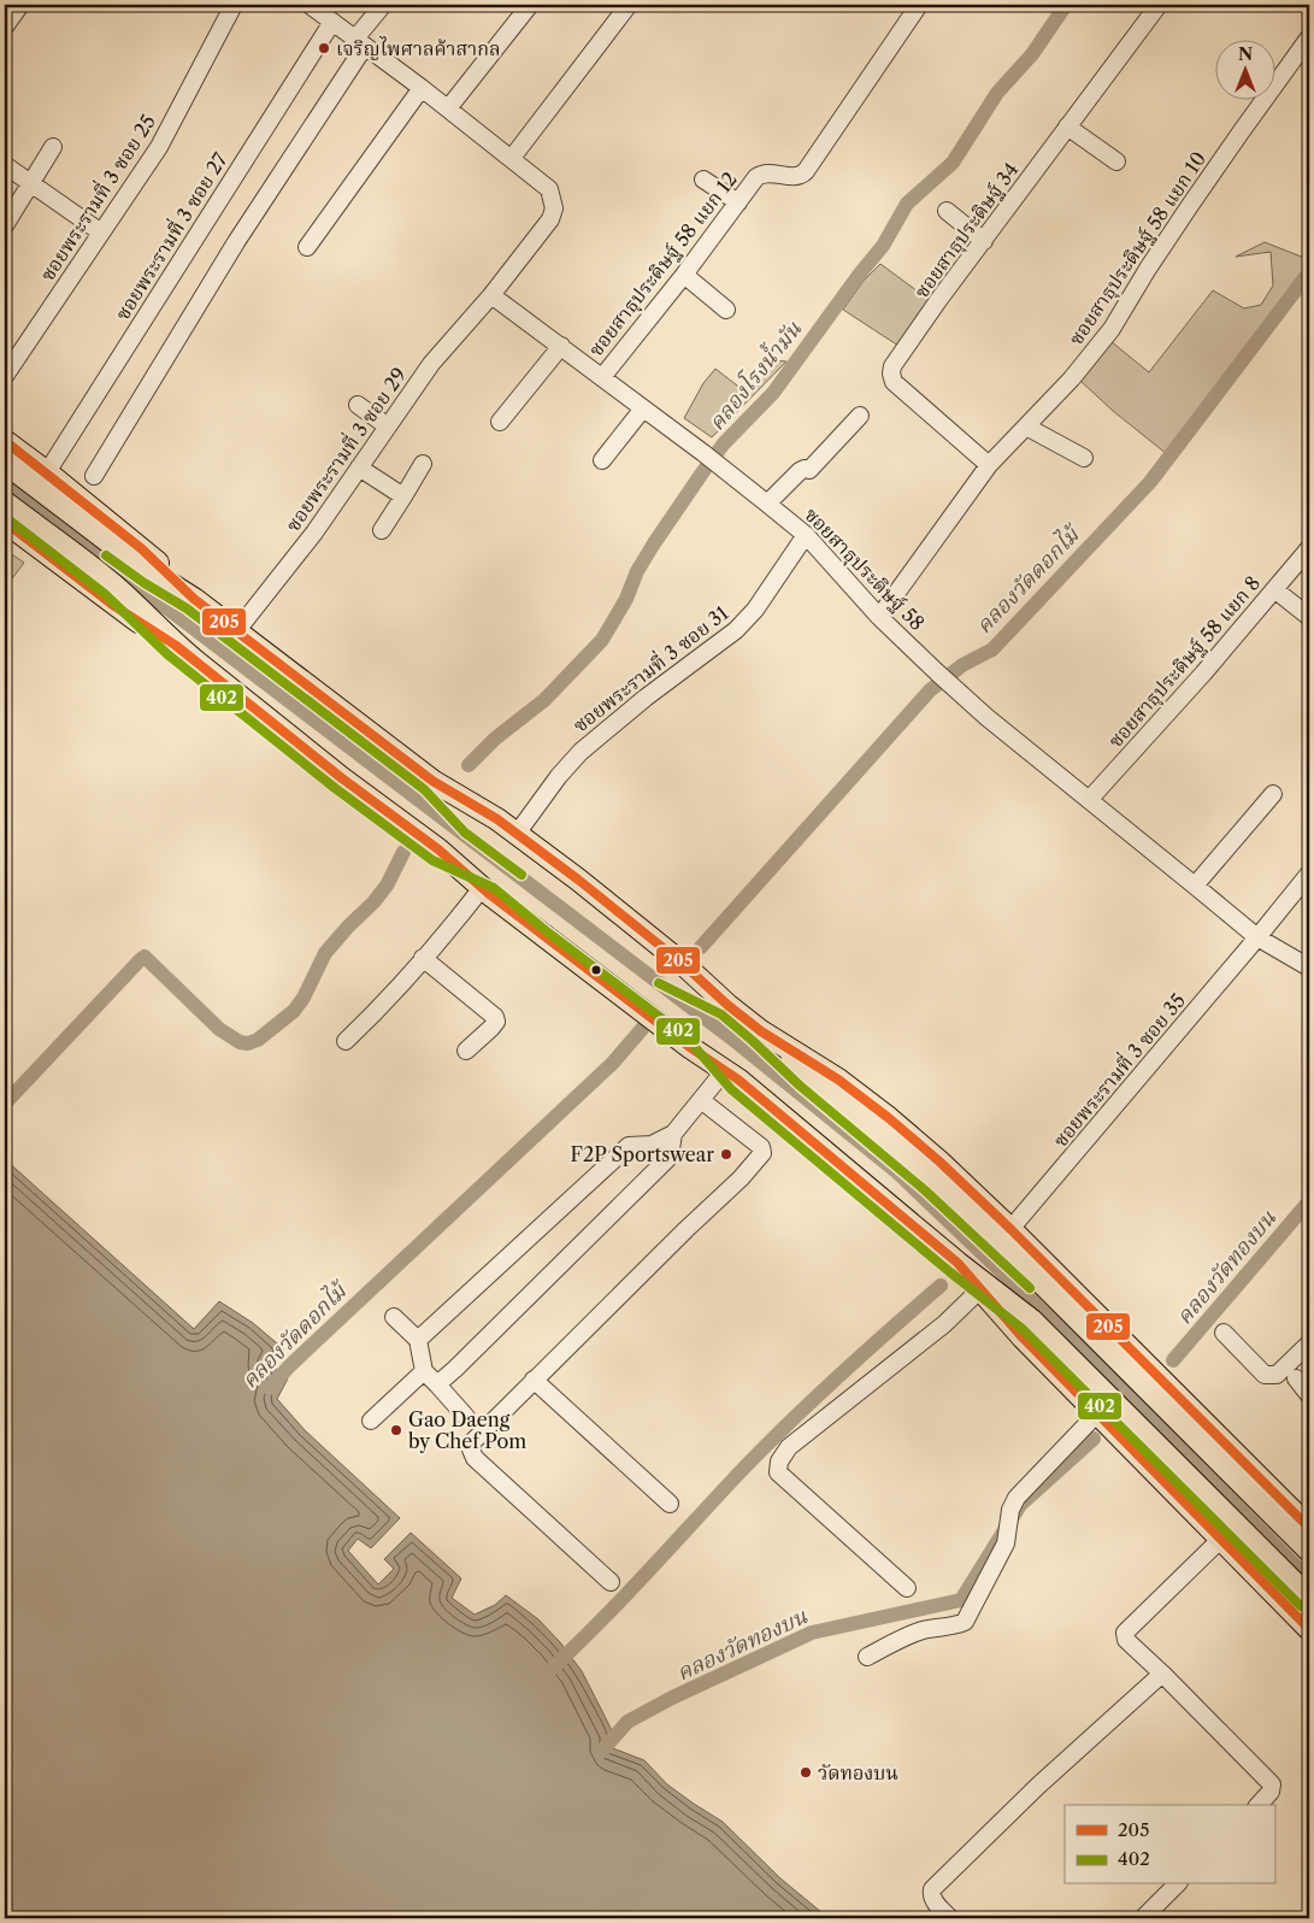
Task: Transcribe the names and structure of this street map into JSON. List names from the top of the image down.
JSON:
{
  "streets": {
    "street": [
      "ซอยพระรามที่ 3 ซอย 25",
      "ซอยสาธุประดิษฐ์ 34",
      "ซอยพระรามที่ 3 ซอย 27",
      "ซอยสาธุประดิษฐ์ 58 แยก 10",
      "ซอยสาธุประดิษฐ์ 58 แยก 12",
      "ซอยพระรามที่ 3 ซอย 29",
      "ซอยสาธุประดิษฐ์ 58",
      "ซอยสาธุประดิษฐ์ 58 แยก 8",
      "ซอยพระรามที่ 3 ซอย 31",
      "ซอยพระรามที่ 3 ซอย 35"
    ]
  },
  "crossings": [
    ["ซอยสาธุประดิษฐ์ 34", "ซอยสาธุประดิษฐ์ 58 แยก 10"],
    ["ซอยสาธุประดิษฐ์ 58 แยก 10", "ซอยสาธุประดิษฐ์ 58"],
    ["ซอยสาธุประดิษฐ์ 58 แยก 12", "ซอยสาธุประดิษฐ์ 58"],
    ["ซอยพระรามที่ 3 ซอย 29", "ซอยสาธุประดิษฐ์ 58"],
    ["ซอยสาธุประดิษฐ์ 58", "ซอยสาธุประดิษฐ์ 58 แยก 8"],
    ["ซอยสาธุประดิษฐ์ 58", "ซอยพระรามที่ 3 ซอย 31"],
    ["ซอยสาธุประดิษฐ์ 58", "ซอยพระรามที่ 3 ซอย 35"]
  ],
  "water": ["คลองโรงน้ำมัน", "คลองวัดดอกไม้", "คลองวัดทองบน"],
  "places": [
    "เจริญไพศาลค้าสากล",
    "F2P Sportswear",
    "Gao Daeng by Chef Pom",
    "วัดทองบน"
  ],
  "lines": ["transit line 205", "transit line 402"],
  "legend": ["205", "402"],
  "north": "top"
}
